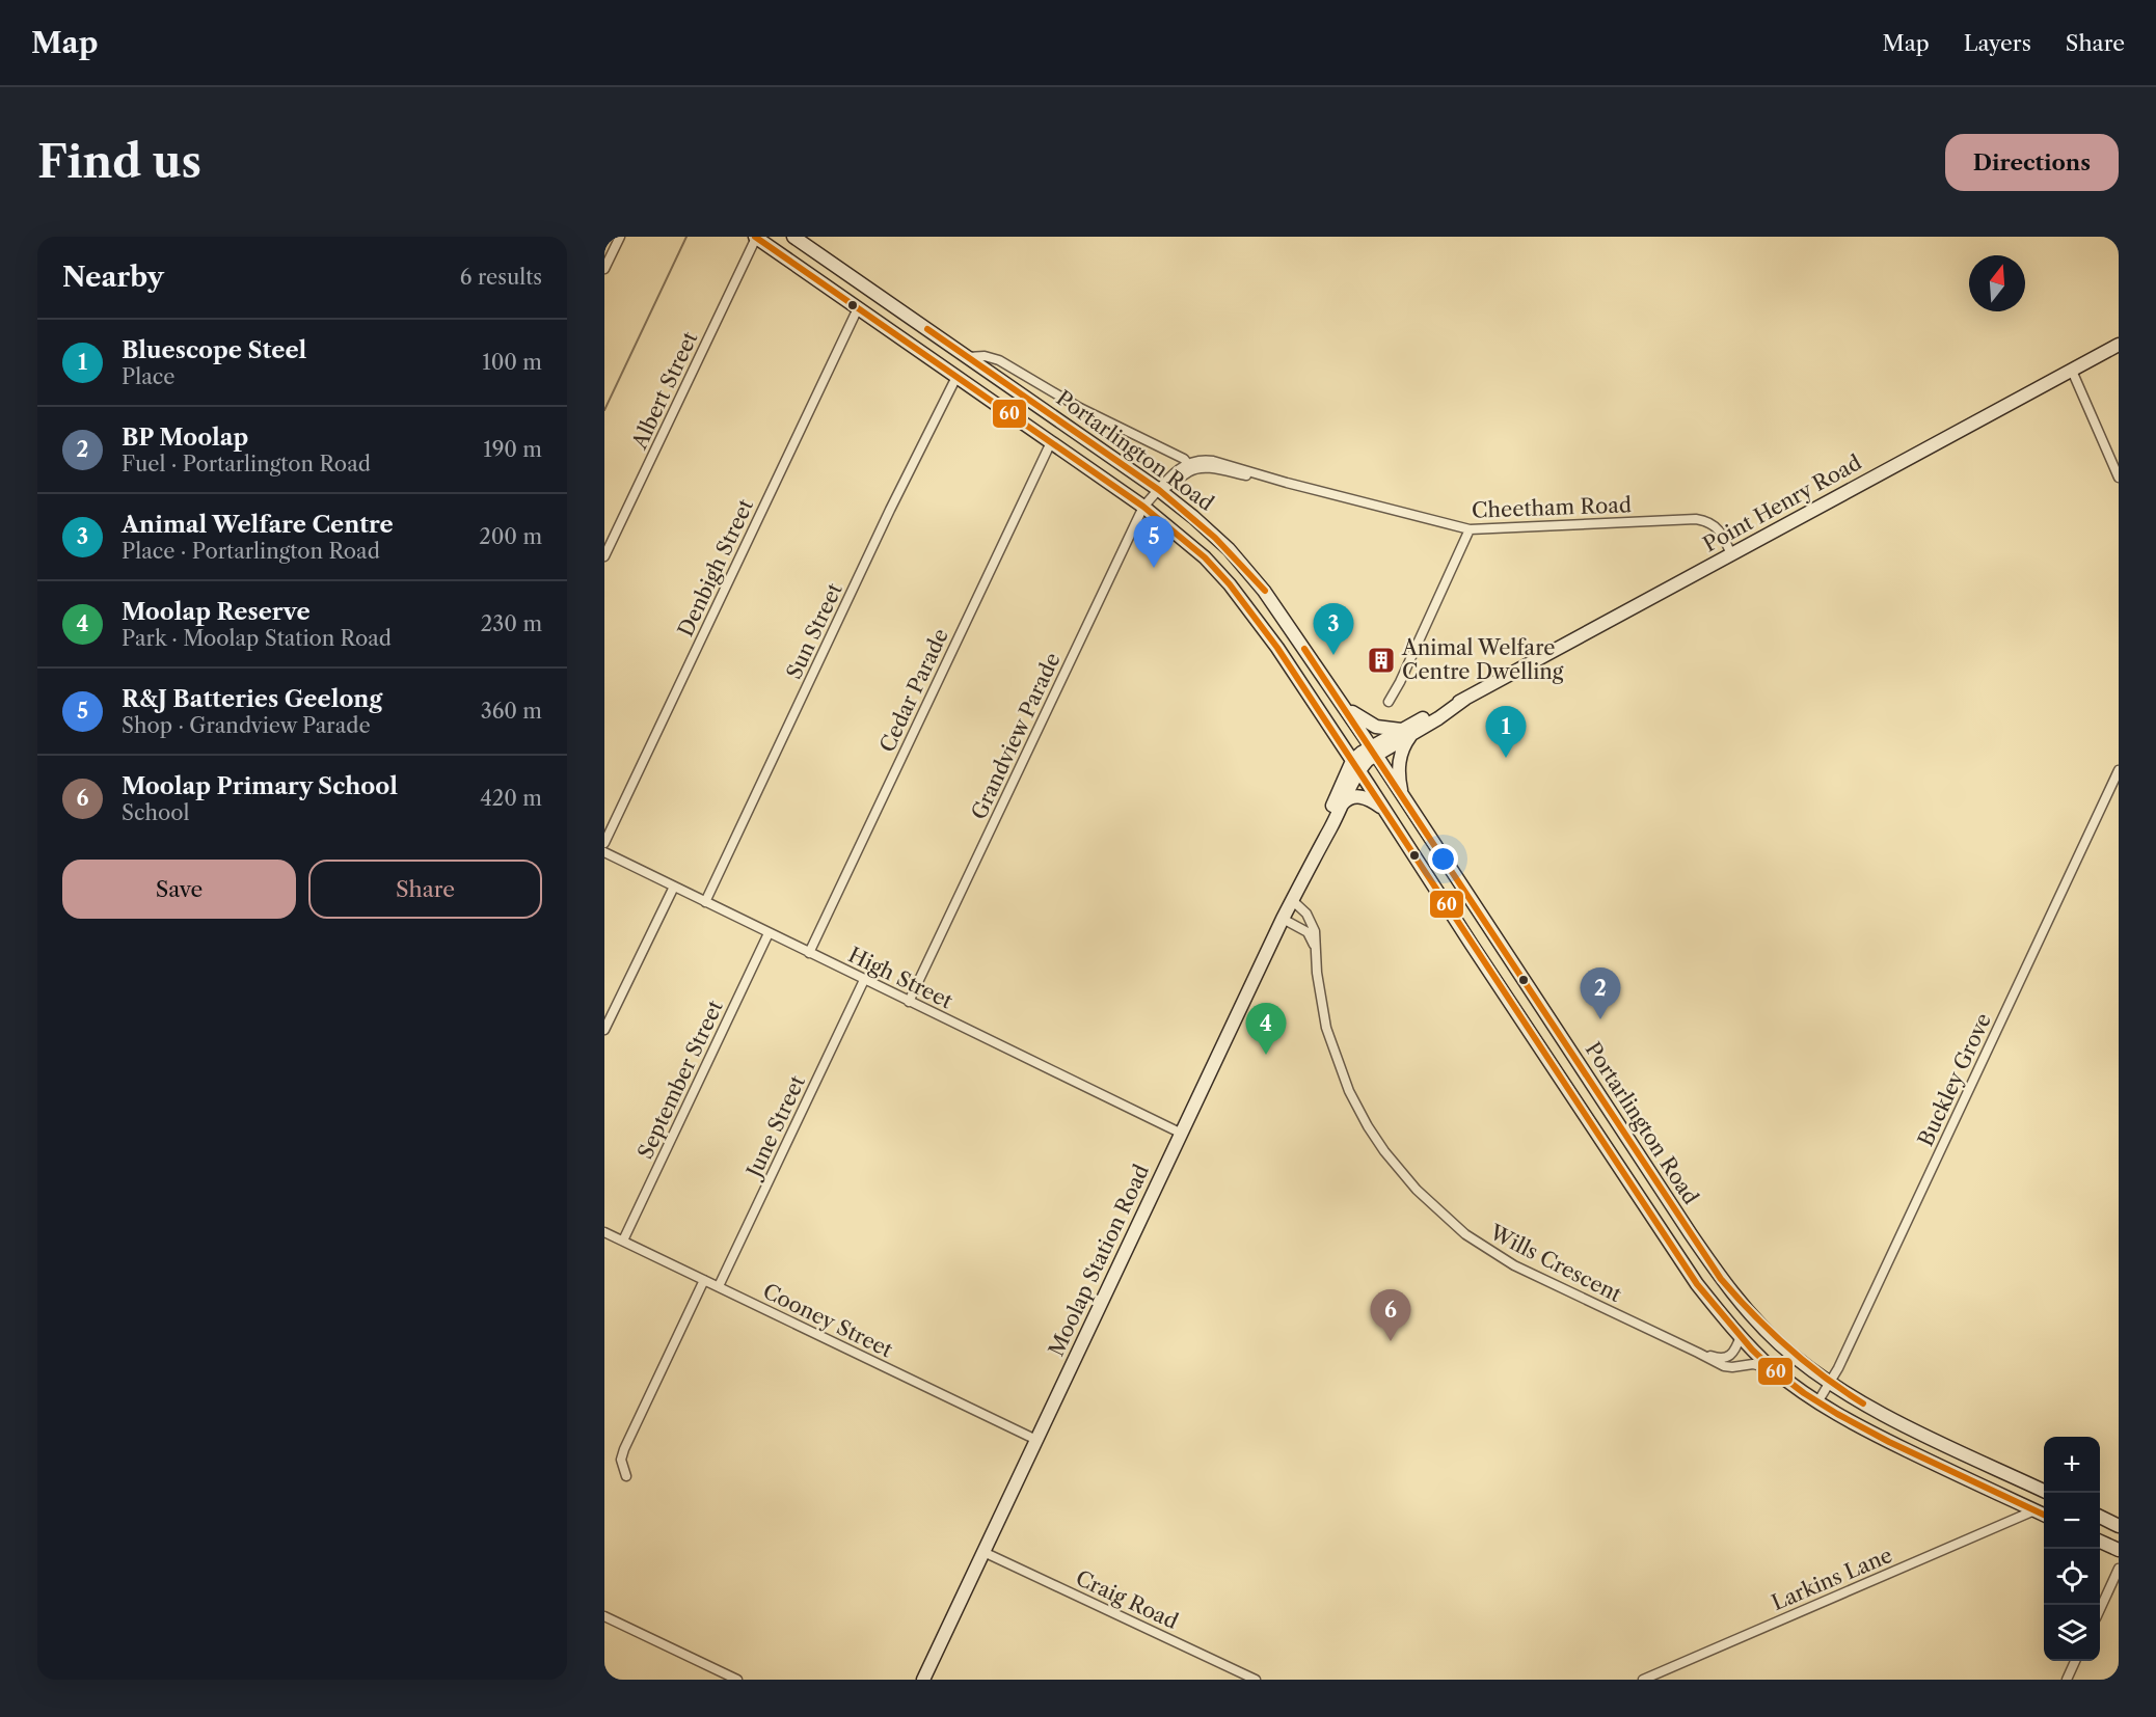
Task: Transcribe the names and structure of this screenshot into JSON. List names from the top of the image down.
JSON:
{
  "streets": {
    "main road": ["Portarlington Road", "Point Henry Road", "Moolap Station Road"],
    "street": [
      "Albert Street",
      "Cheetham Road",
      "Denbigh Street",
      "Sun Street",
      "Cedar Parade",
      "Grandview Parade",
      "High Street",
      "September Street",
      "Buckley Grove",
      "June Street",
      "Wills Crescent",
      "Cooney Street",
      "Larkins Lane",
      "Craig Road"
    ]
  },
  "crossings": [
    ["Albert Street", "Portarlington Road"],
    ["Portarlington Road", "Point Henry Road"],
    ["Portarlington Road", "Denbigh Street"],
    ["Portarlington Road", "Sun Street"],
    ["Portarlington Road", "Cedar Parade"],
    ["Portarlington Road", "Grandview Parade"],
    ["Portarlington Road", "Buckley Grove"],
    ["Portarlington Road", "Moolap Station Road"],
    ["Portarlington Road", "Wills Crescent"],
    ["Portarlington Road", "Larkins Lane"],
    ["Point Henry Road", "Cheetham Road"],
    ["Point Henry Road", "Moolap Station Road"],
    ["Sun Street", "High Street"],
    ["Cedar Parade", "High Street"],
    ["Grandview Parade", "High Street"],
    ["High Street", "September Street"],
    ["High Street", "June Street"],
    ["High Street", "Moolap Station Road"],
    ["September Street", "Cooney Street"],
    ["June Street", "Cooney Street"],
    ["Moolap Station Road", "Wills Crescent"],
    ["Moolap Station Road", "Cooney Street"],
    ["Moolap Station Road", "Craig Road"]
  ],
  "places": {
    "building": ["Animal Welfare Centre Dwelling"]
  },
  "lines": ["transit line 60"],
  "north": "top",
  "page": {
    "header": "Map",
    "nav": ["Map", "Layers", "Share"],
    "buttons": [
      "Directions",
      ["Save", "Share"]
    ],
    "title": "Find us",
    "heading": ["Nearby", "6 results"],
    "list": [
      {
        "mark": "1",
        "name": "Bluescope Steel",
        "note": "Place",
        "value": "100 m"
      },
      {
        "mark": "2",
        "name": "BP Moolap",
        "note": "Fuel · Portarlington Road",
        "value": "190 m"
      },
      {
        "mark": "3",
        "name": "Animal Welfare Centre",
        "note": "Place · Portarlington Road",
        "value": "200 m"
      },
      {
        "mark": "4",
        "name": "Moolap Reserve",
        "note": "Park · Moolap Station Road",
        "value": "230 m"
      },
      {
        "mark": "5",
        "name": "R&J Batteries Geelong",
        "note": "Shop · Grandview Parade",
        "value": "360 m"
      },
      {
        "mark": "6",
        "name": "Moolap Primary School",
        "note": "School",
        "value": "420 m"
      }
    ],
    "pins": [
      "5",
      "3",
      "1",
      "2",
      "4",
      "6"
    ],
    "map_buttons": ["+", "−"]
  }
}
